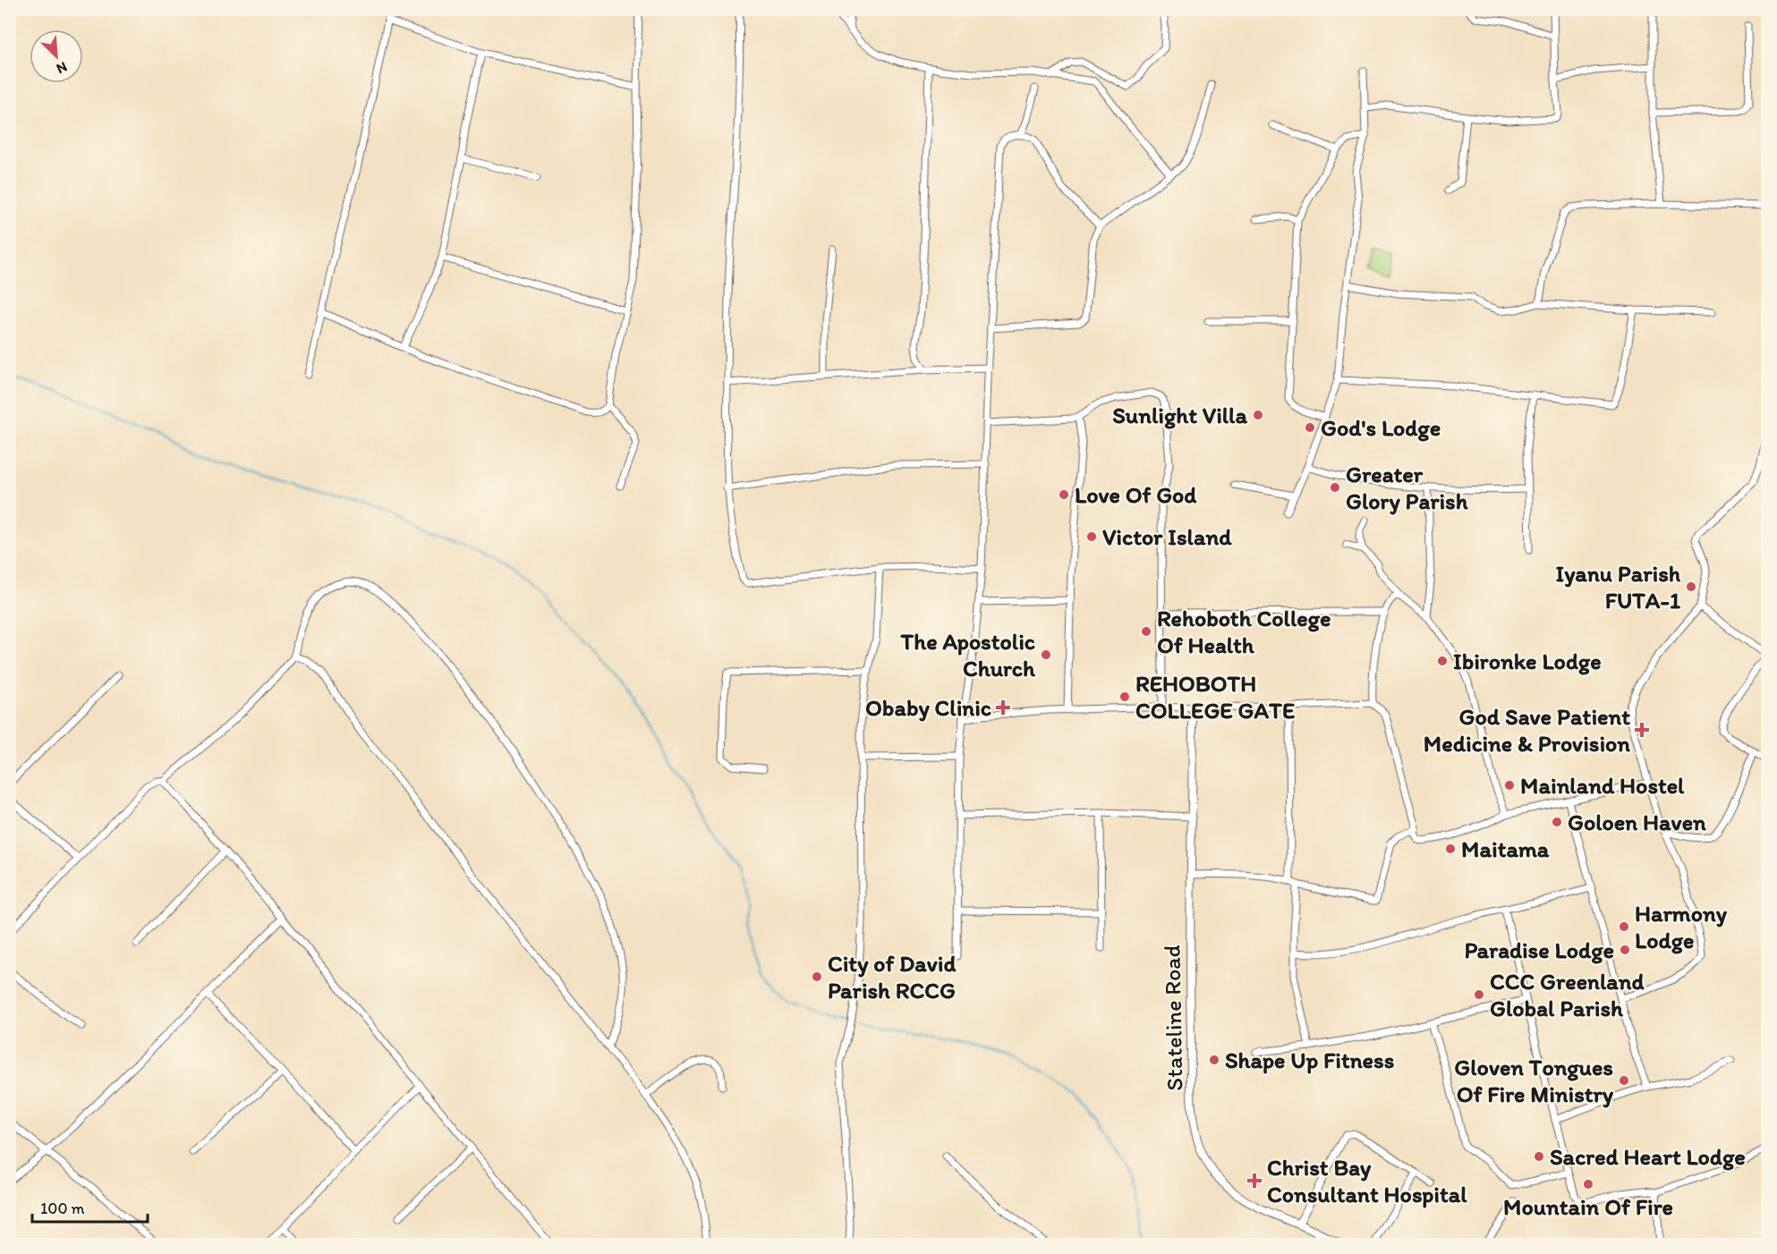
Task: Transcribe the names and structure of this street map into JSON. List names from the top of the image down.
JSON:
{
  "streets": {
    "street": ["Stateline Road"]
  },
  "places": {
    "other": [
      "Sunlight Villa",
      "God's Lodge",
      "Greater Glory Parish",
      "Love Of God",
      "Victor Island",
      "Iyanu Parish FUTA-1",
      "Rehoboth College Of Health",
      "The Apostolic Church",
      "Ibironke Lodge",
      "REHOBOTH COLLEGE GATE",
      "Mainland Hostel",
      "Goloen Haven",
      "Maitama",
      "Harmony Lodge",
      "Paradise Lodge",
      "City of David Parish RCCG",
      "CCC Greenland Global Parish",
      "Shape Up Fitness",
      "Gloven Tongues Of Fire Ministry",
      "Sacred Heart Lodge",
      "Mountain Of Fire"
    ],
    "health": ["Obaby Clinic", "God Save Patient Medicine & Provision", "Christ Bay Consultant Hospital"]
  },
  "scale_bar": "100 m",
  "north": "bottom right"
}
